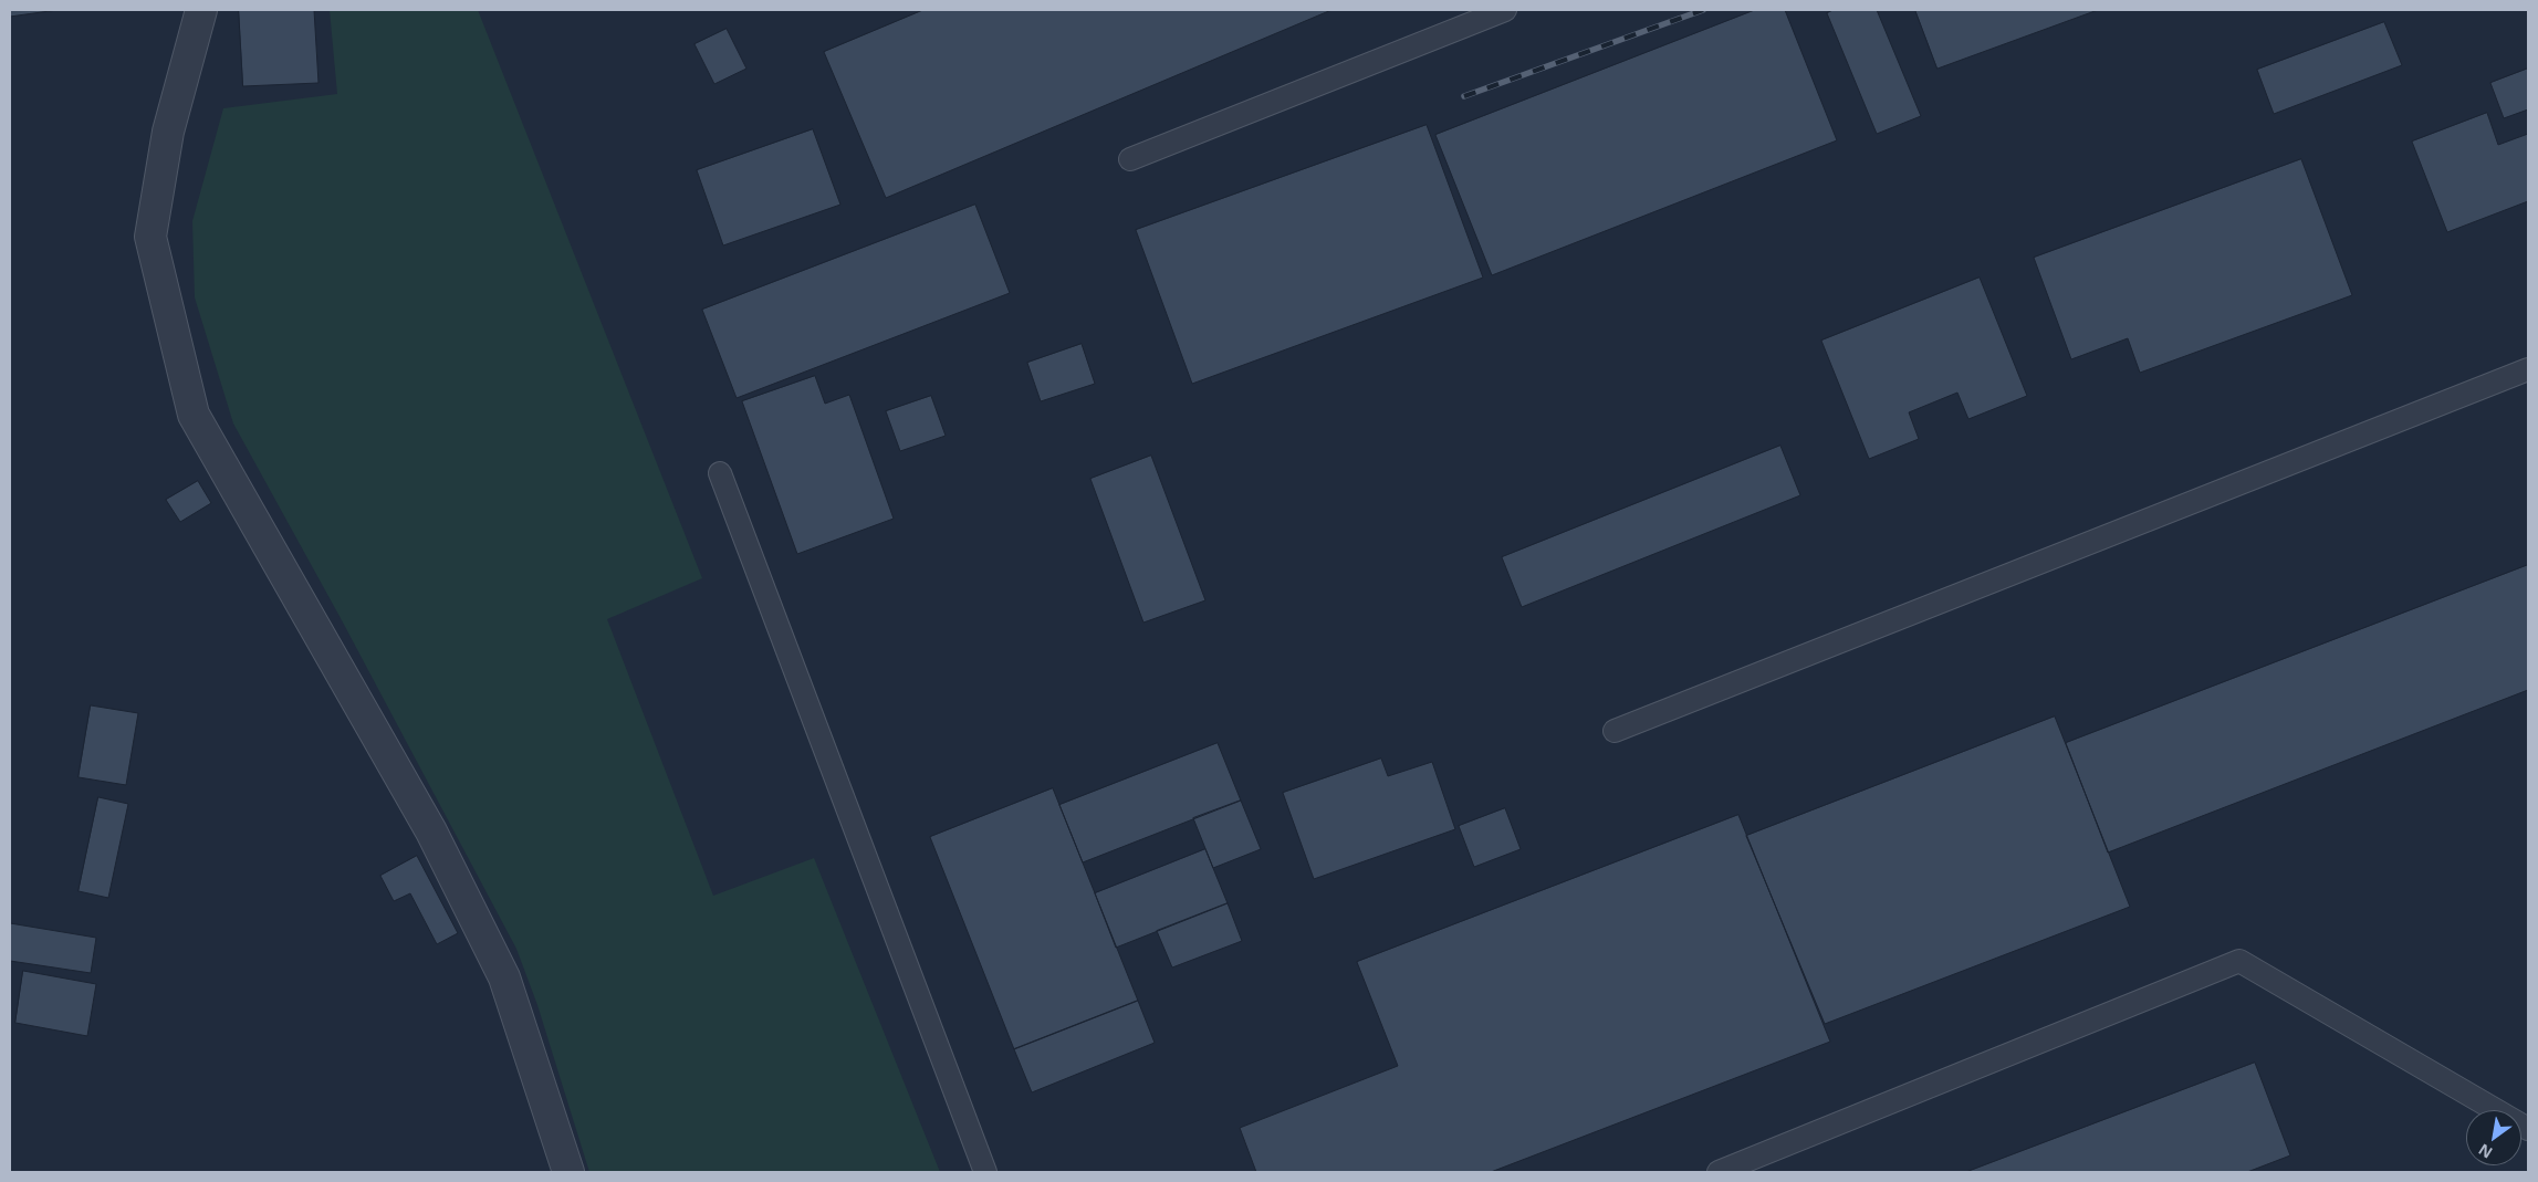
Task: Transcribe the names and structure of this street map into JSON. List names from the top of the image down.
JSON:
{
  "north": "bottom left"
}
